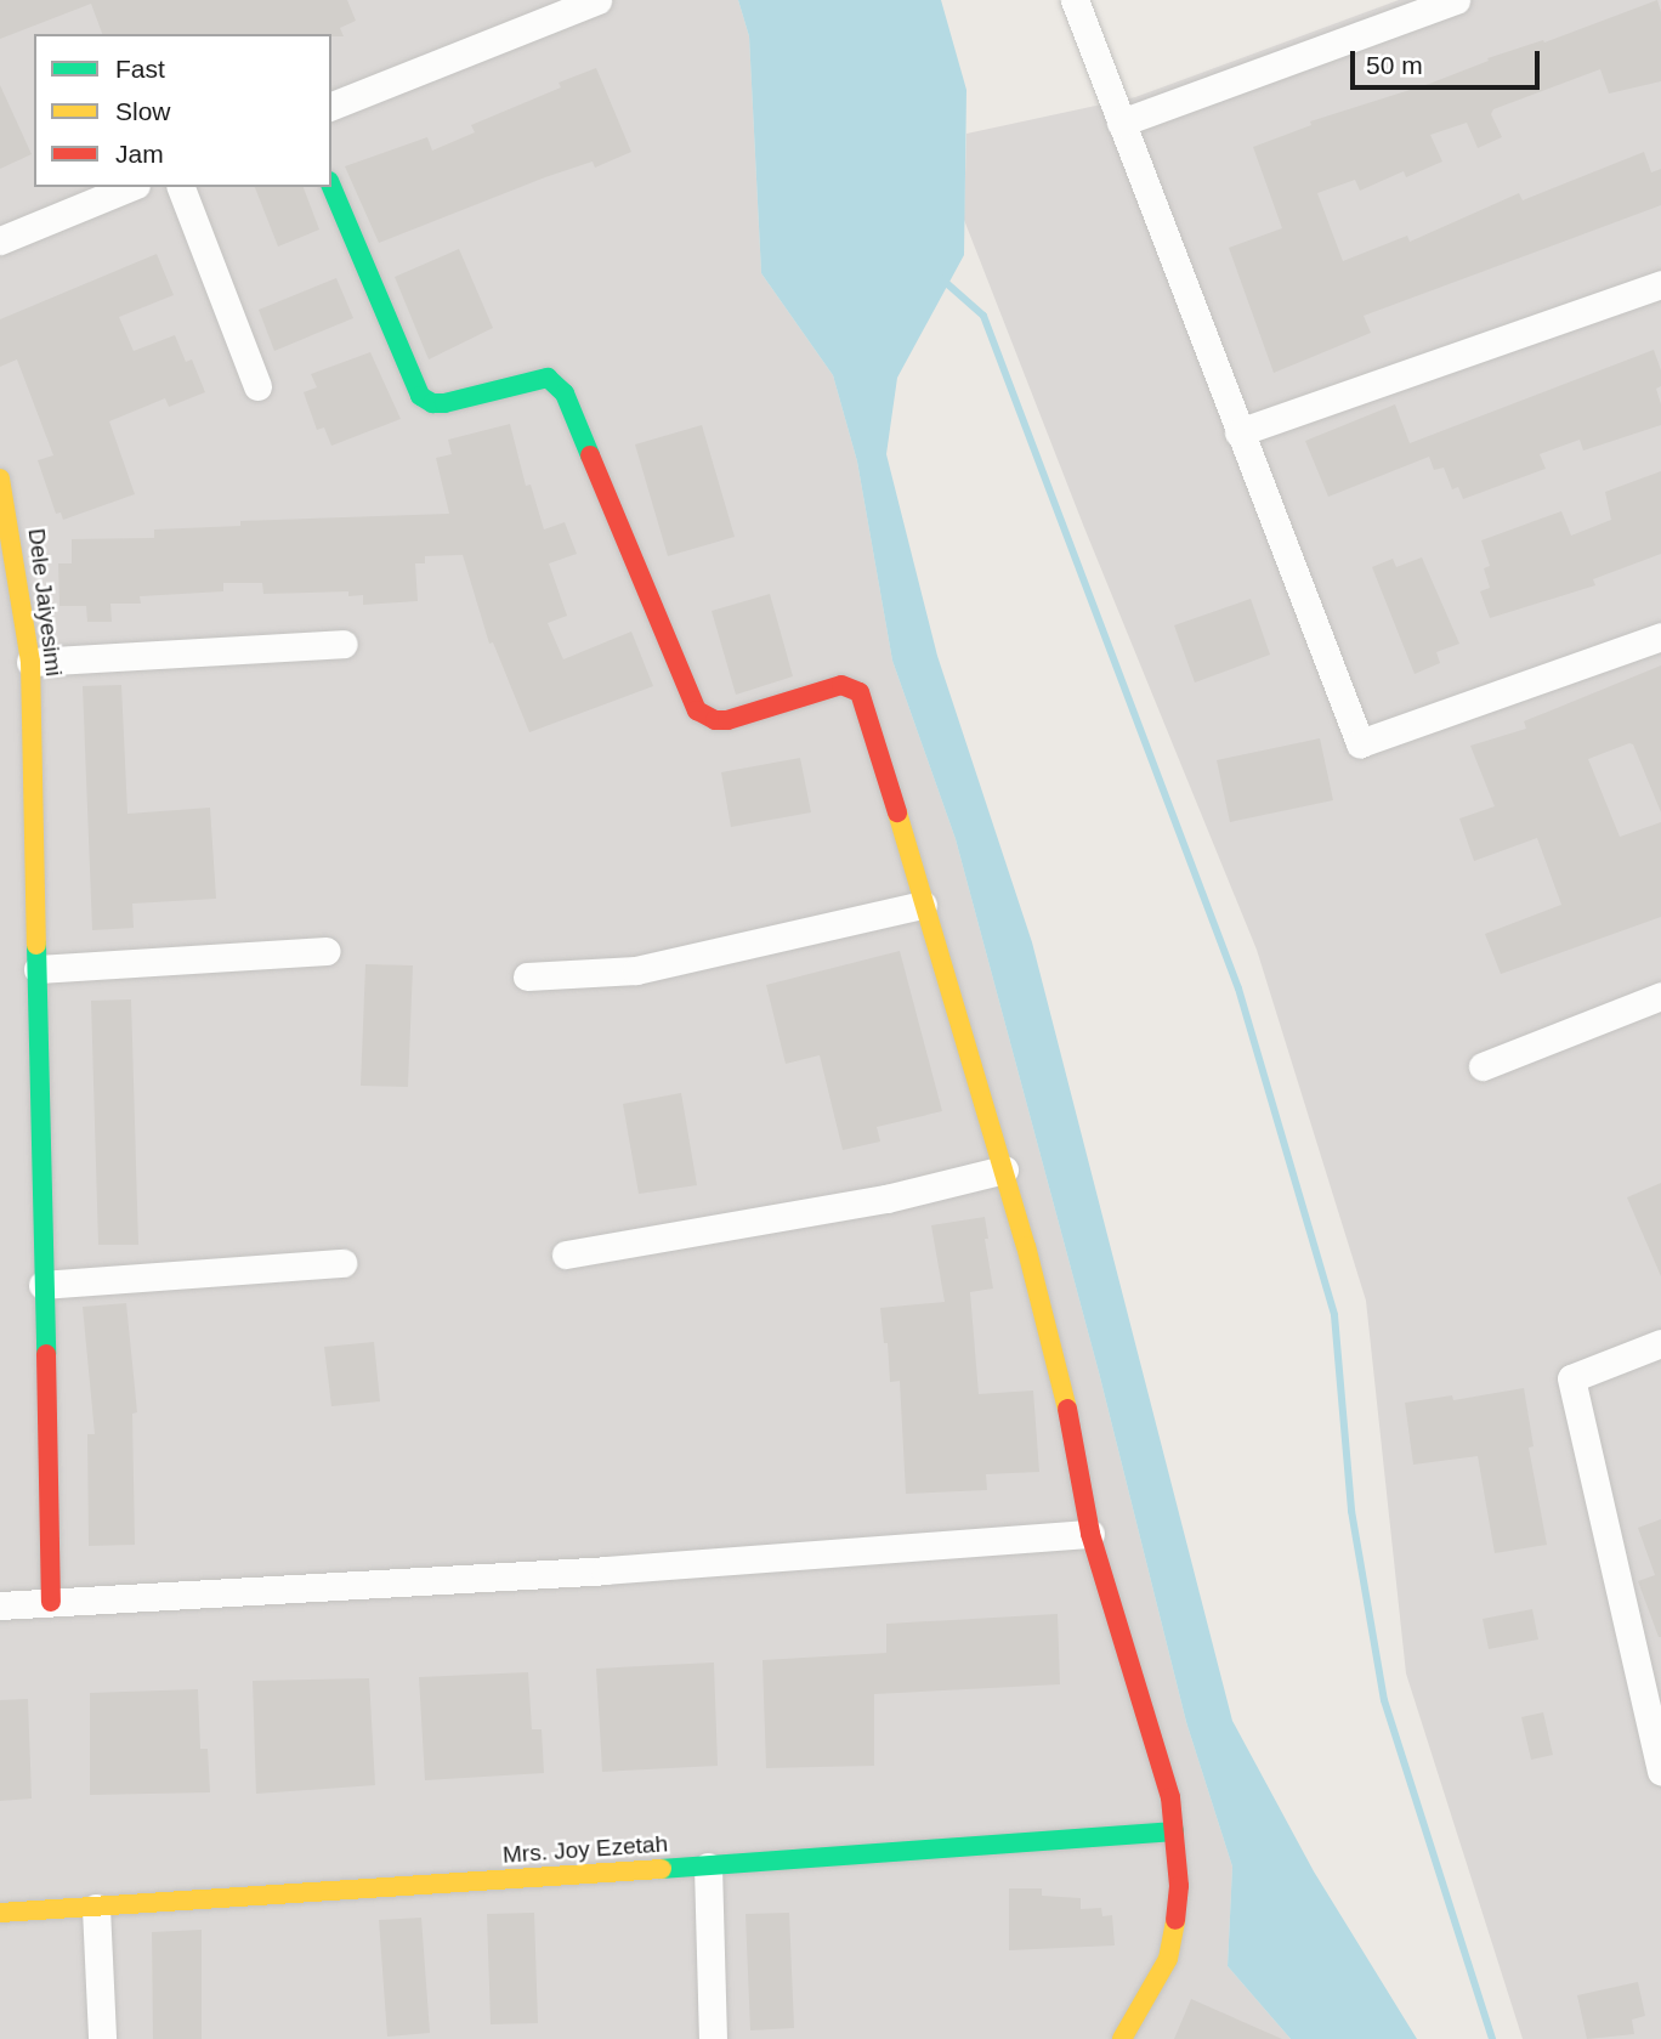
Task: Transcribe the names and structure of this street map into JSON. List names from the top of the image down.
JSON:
{
  "streets": {
    "street": ["Dele Jaiyesimi", "Mrs. Joy Ezetah"]
  },
  "legend": ["Fast", "Slow", "Jam"],
  "scale_bar": "50 m"
}
